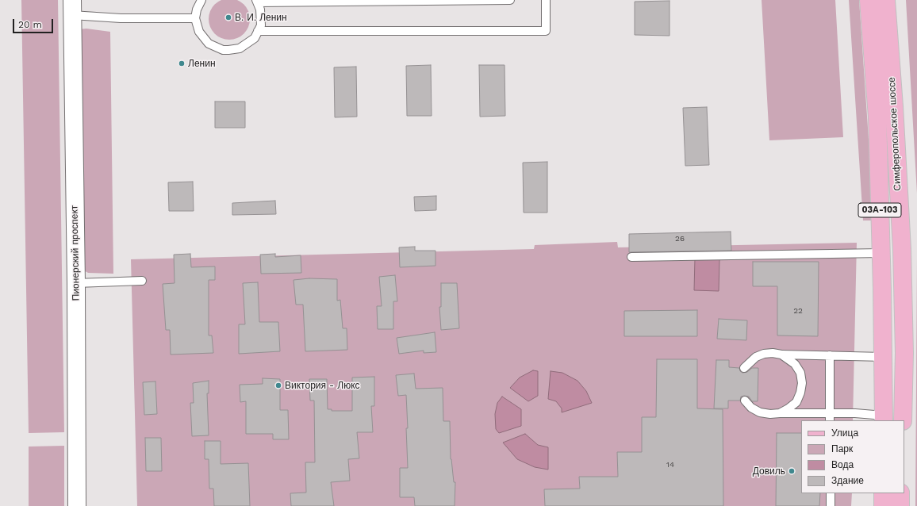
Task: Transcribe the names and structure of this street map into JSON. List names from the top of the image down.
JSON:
{
  "streets": {
    "main road": ["Симферопольское шоссе", "03А-103"],
    "street": ["Пионерский проспект"]
  },
  "places": [
    "В. И. Ленин",
    "Ленин",
    "Виктория - Люкс",
    "Довиль"
  ],
  "house_numbers": ["26", "22", "14"],
  "legend": [
    "Улица",
    "Парк",
    "Вода",
    "Здание"
  ],
  "scale_bar": "20 m"
}
